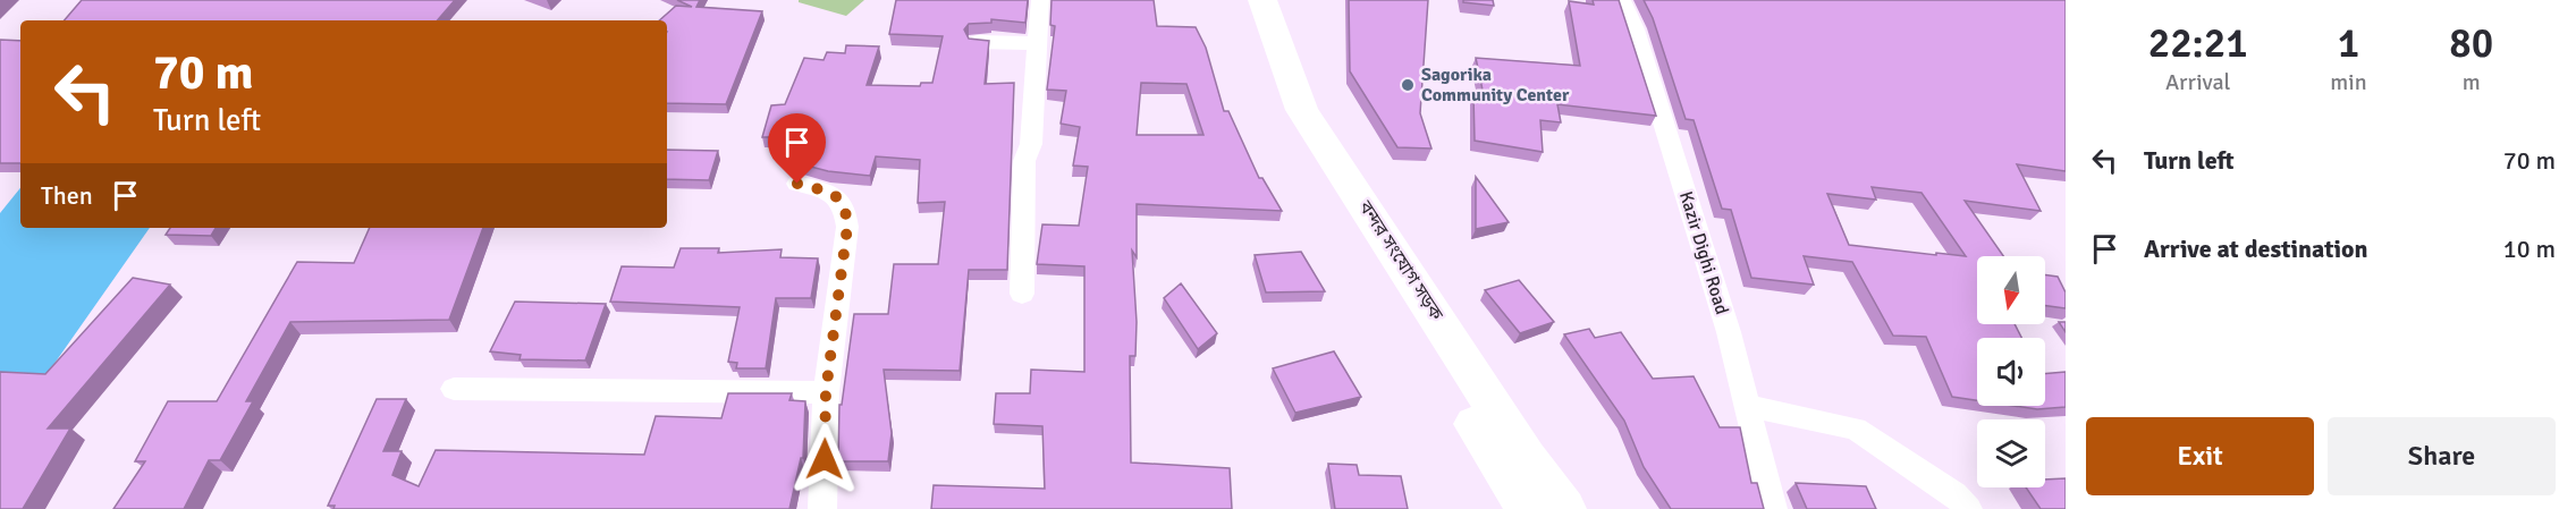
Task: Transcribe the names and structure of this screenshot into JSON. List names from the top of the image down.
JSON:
{
  "streets": {
    "highway": ["বন্দর সংযোগ সড়ক"],
    "street": ["Kazir Dighi Road"]
  },
  "places": ["Sagorika Community Center"],
  "north": "bottom",
  "page": {
    "eta": [
      "22:21",
      "Arrival",
      "1",
      "min",
      "80",
      "m"
    ],
    "turn": ["70 m", "Turn left"],
    "list": [
      {
        "name": "Turn left",
        "value": "70 m"
      },
      {
        "name": "Arrive at destination",
        "value": "10 m"
      }
    ],
    "then": "Then",
    "buttons": ["Exit", "Share"]
  }
}
